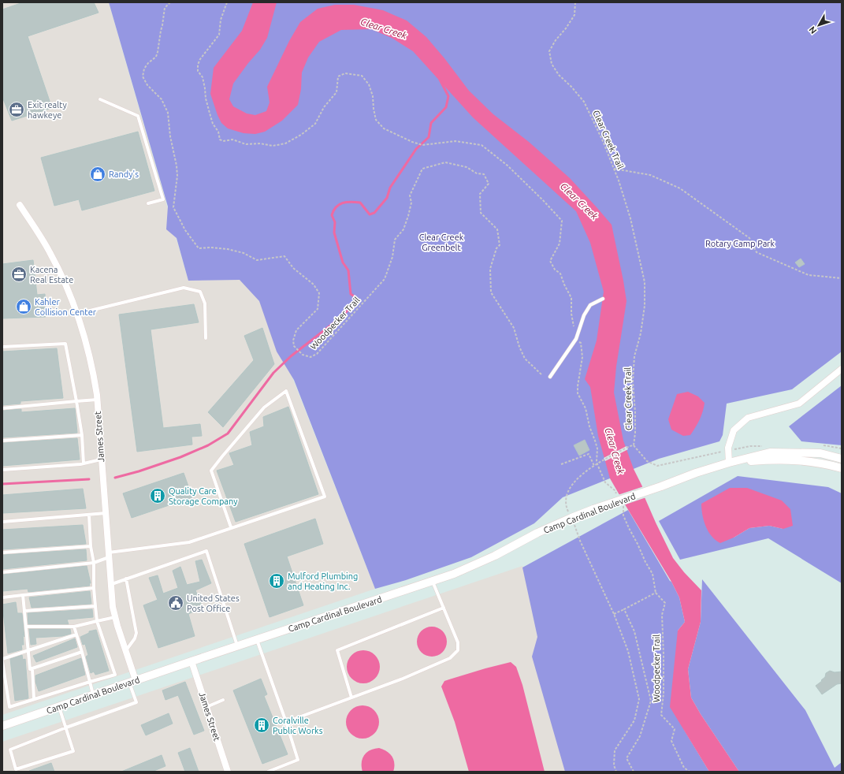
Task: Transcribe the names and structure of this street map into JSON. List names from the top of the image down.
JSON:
{
  "streets": {
    "street": ["James Street", "Camp Cardinal Boulevard"],
    "path": ["Clear Creek Trail", "Woodpecker Trail"]
  },
  "crossings": [
    ["James Street", "Camp Cardinal Boulevard"]
  ],
  "water": ["Clear Creek"],
  "parks": ["Clear Creek Greenbelt", "Rotary Camp Park"],
  "places": {
    "office": ["Exit realty hawkeye", "Kacena Real Estate"],
    "shop": ["Randy's", "Kahler Collision Center"],
    "building": ["Quality Care Storage Company", "Mulford Plumbing and Heating Inc.", "Coralville Public Works"],
    "public building": ["United States Post Office"]
  },
  "north": "bottom left"
}
